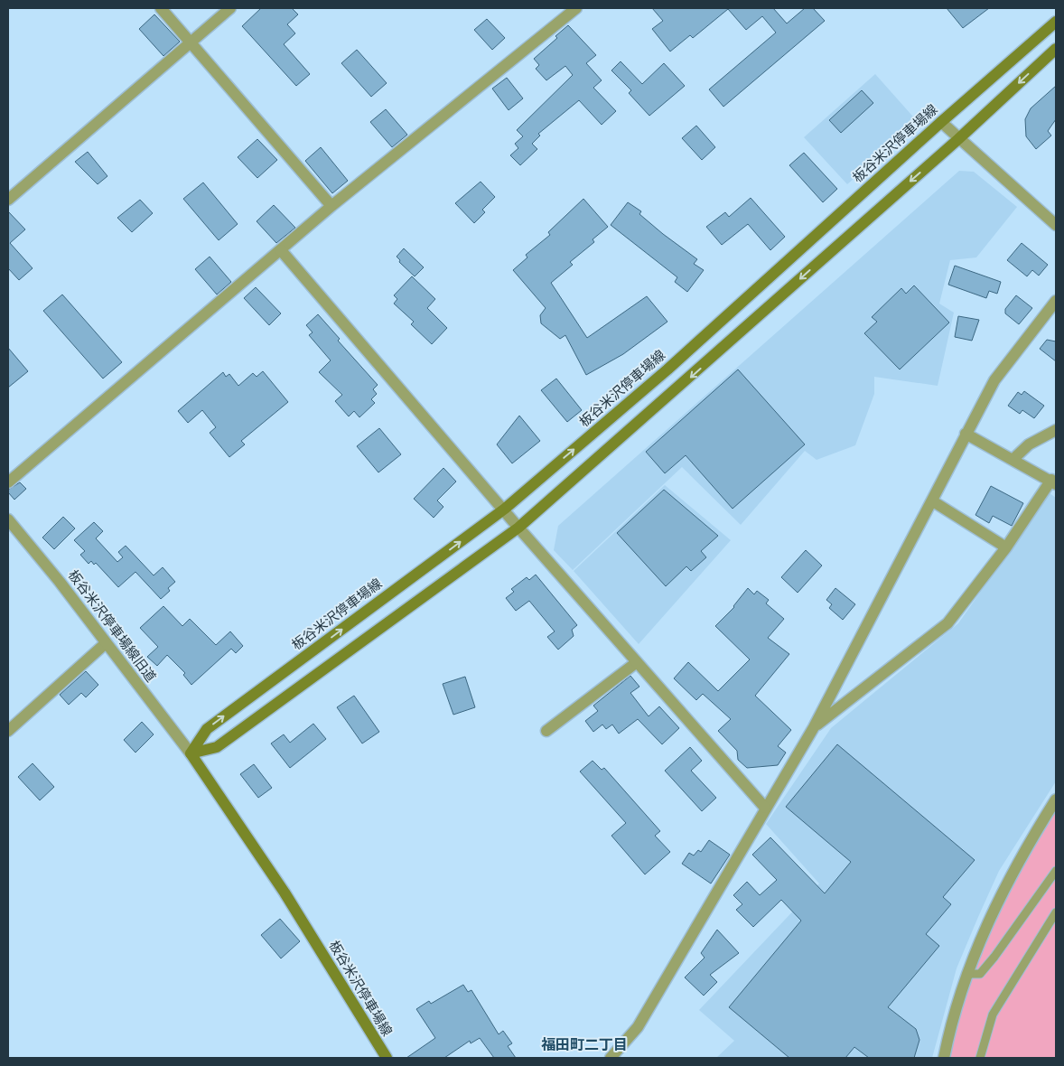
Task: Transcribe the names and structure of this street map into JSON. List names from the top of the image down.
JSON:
{
  "streets": {
    "main road": ["板谷米沢停車場線"],
    "street": ["板谷米沢停車場線旧道"]
  },
  "crossings": [
    ["板谷米沢停車場線", "板谷米沢停車場線旧道"]
  ],
  "districts": ["福田町二丁目"]
}
